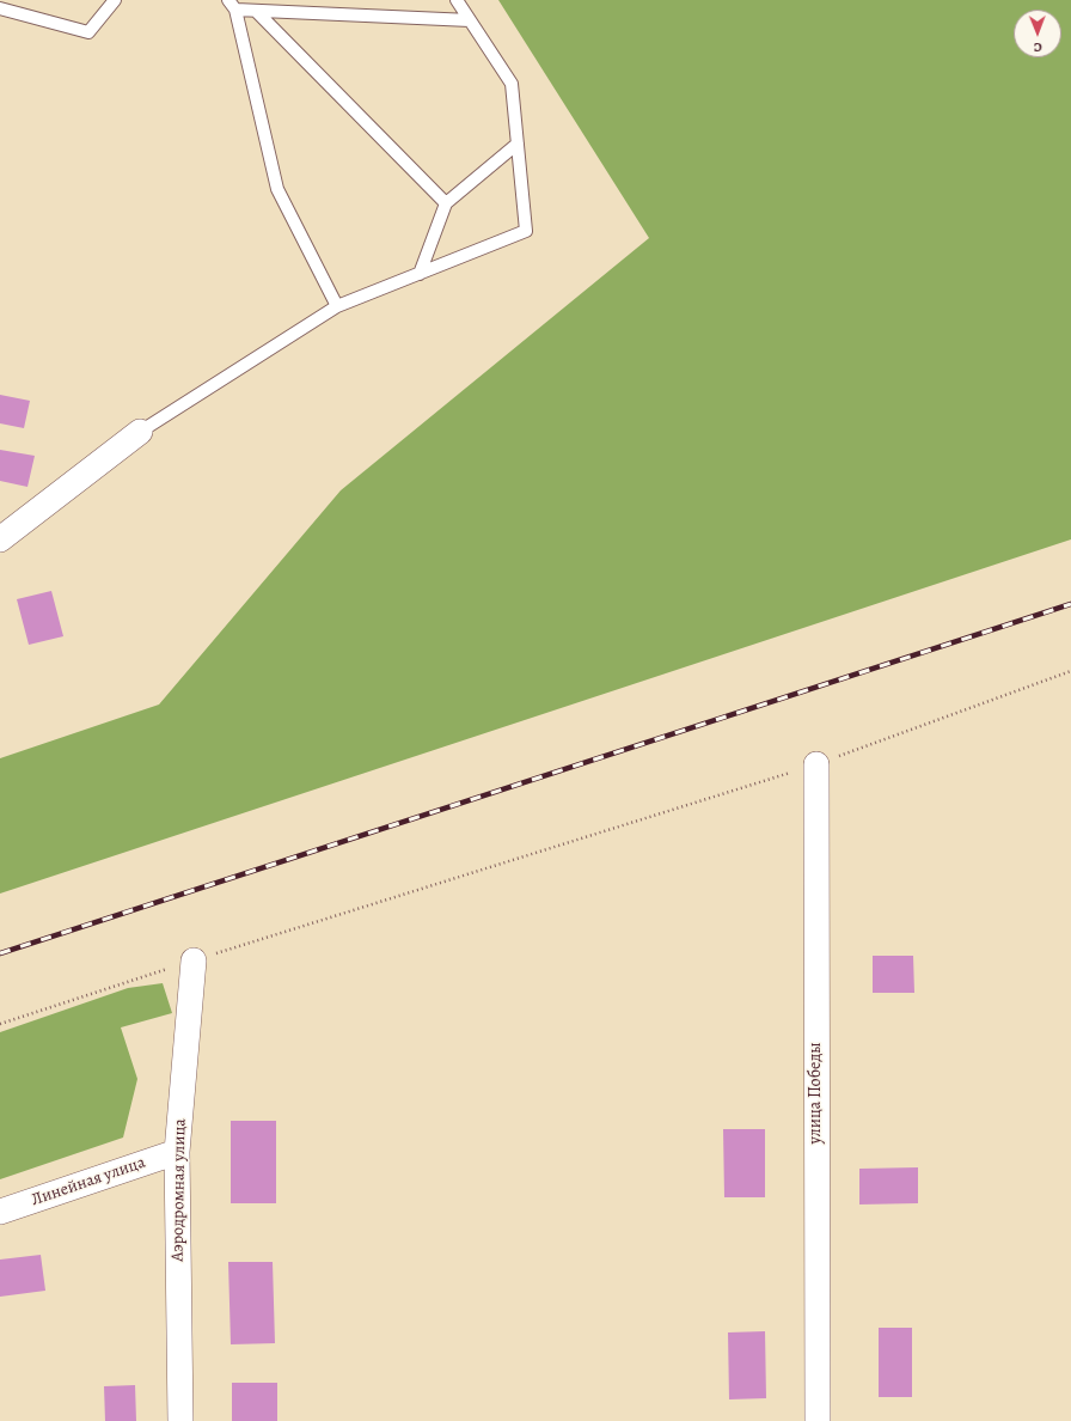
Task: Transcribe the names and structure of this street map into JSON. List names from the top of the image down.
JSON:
{
  "streets": {
    "street": ["улица Победы", "Линейная улица", "Аэродромная улица"]
  },
  "crossings": [
    ["Линейная улица", "Аэродромная улица"]
  ],
  "north": "bottom"
}
